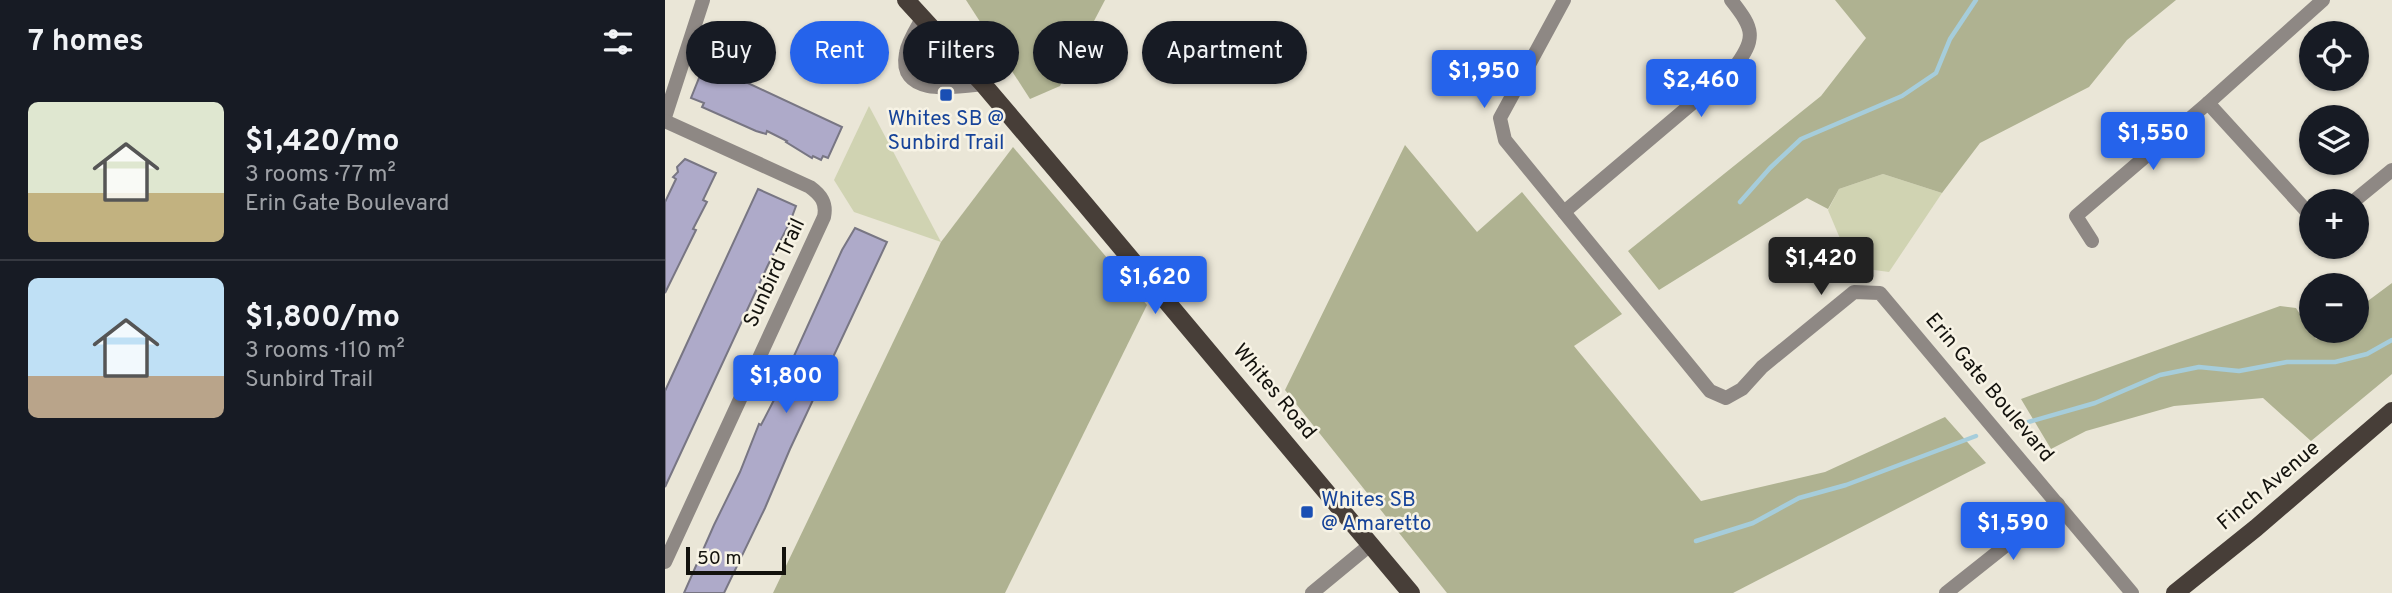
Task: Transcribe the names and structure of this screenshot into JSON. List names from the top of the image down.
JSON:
{
  "streets": {
    "main road": ["Whites Road", "Finch Avenue"],
    "street": ["Sunbird Trail", "Erin Gate Boulevard"]
  },
  "places": {
    "transit": ["Whites SB @ Sunbird Trail", "Whites SB @ Amaretto"]
  },
  "scale_bar": "50 m",
  "page": {
    "heading": "7 homes",
    "map_buttons": ["+", "−"],
    "chip": [
      "Buy",
      "Rent",
      "Filters",
      "New",
      "Apartment"
    ],
    "price": [
      "$1,950",
      "$2,460",
      "$1,550",
      "$1,420",
      "$1,620",
      "$1,800",
      "$1,590"
    ],
    "list": [
      {
        "name": "$1,420/mo",
        "note": "3 rooms · 77 m² · Erin Gate Boulevard"
      },
      {
        "name": "$1,800/mo",
        "note": "3 rooms · 110 m² · Sunbird Trail"
      }
    ],
    "scale": "50 m"
  }
}
